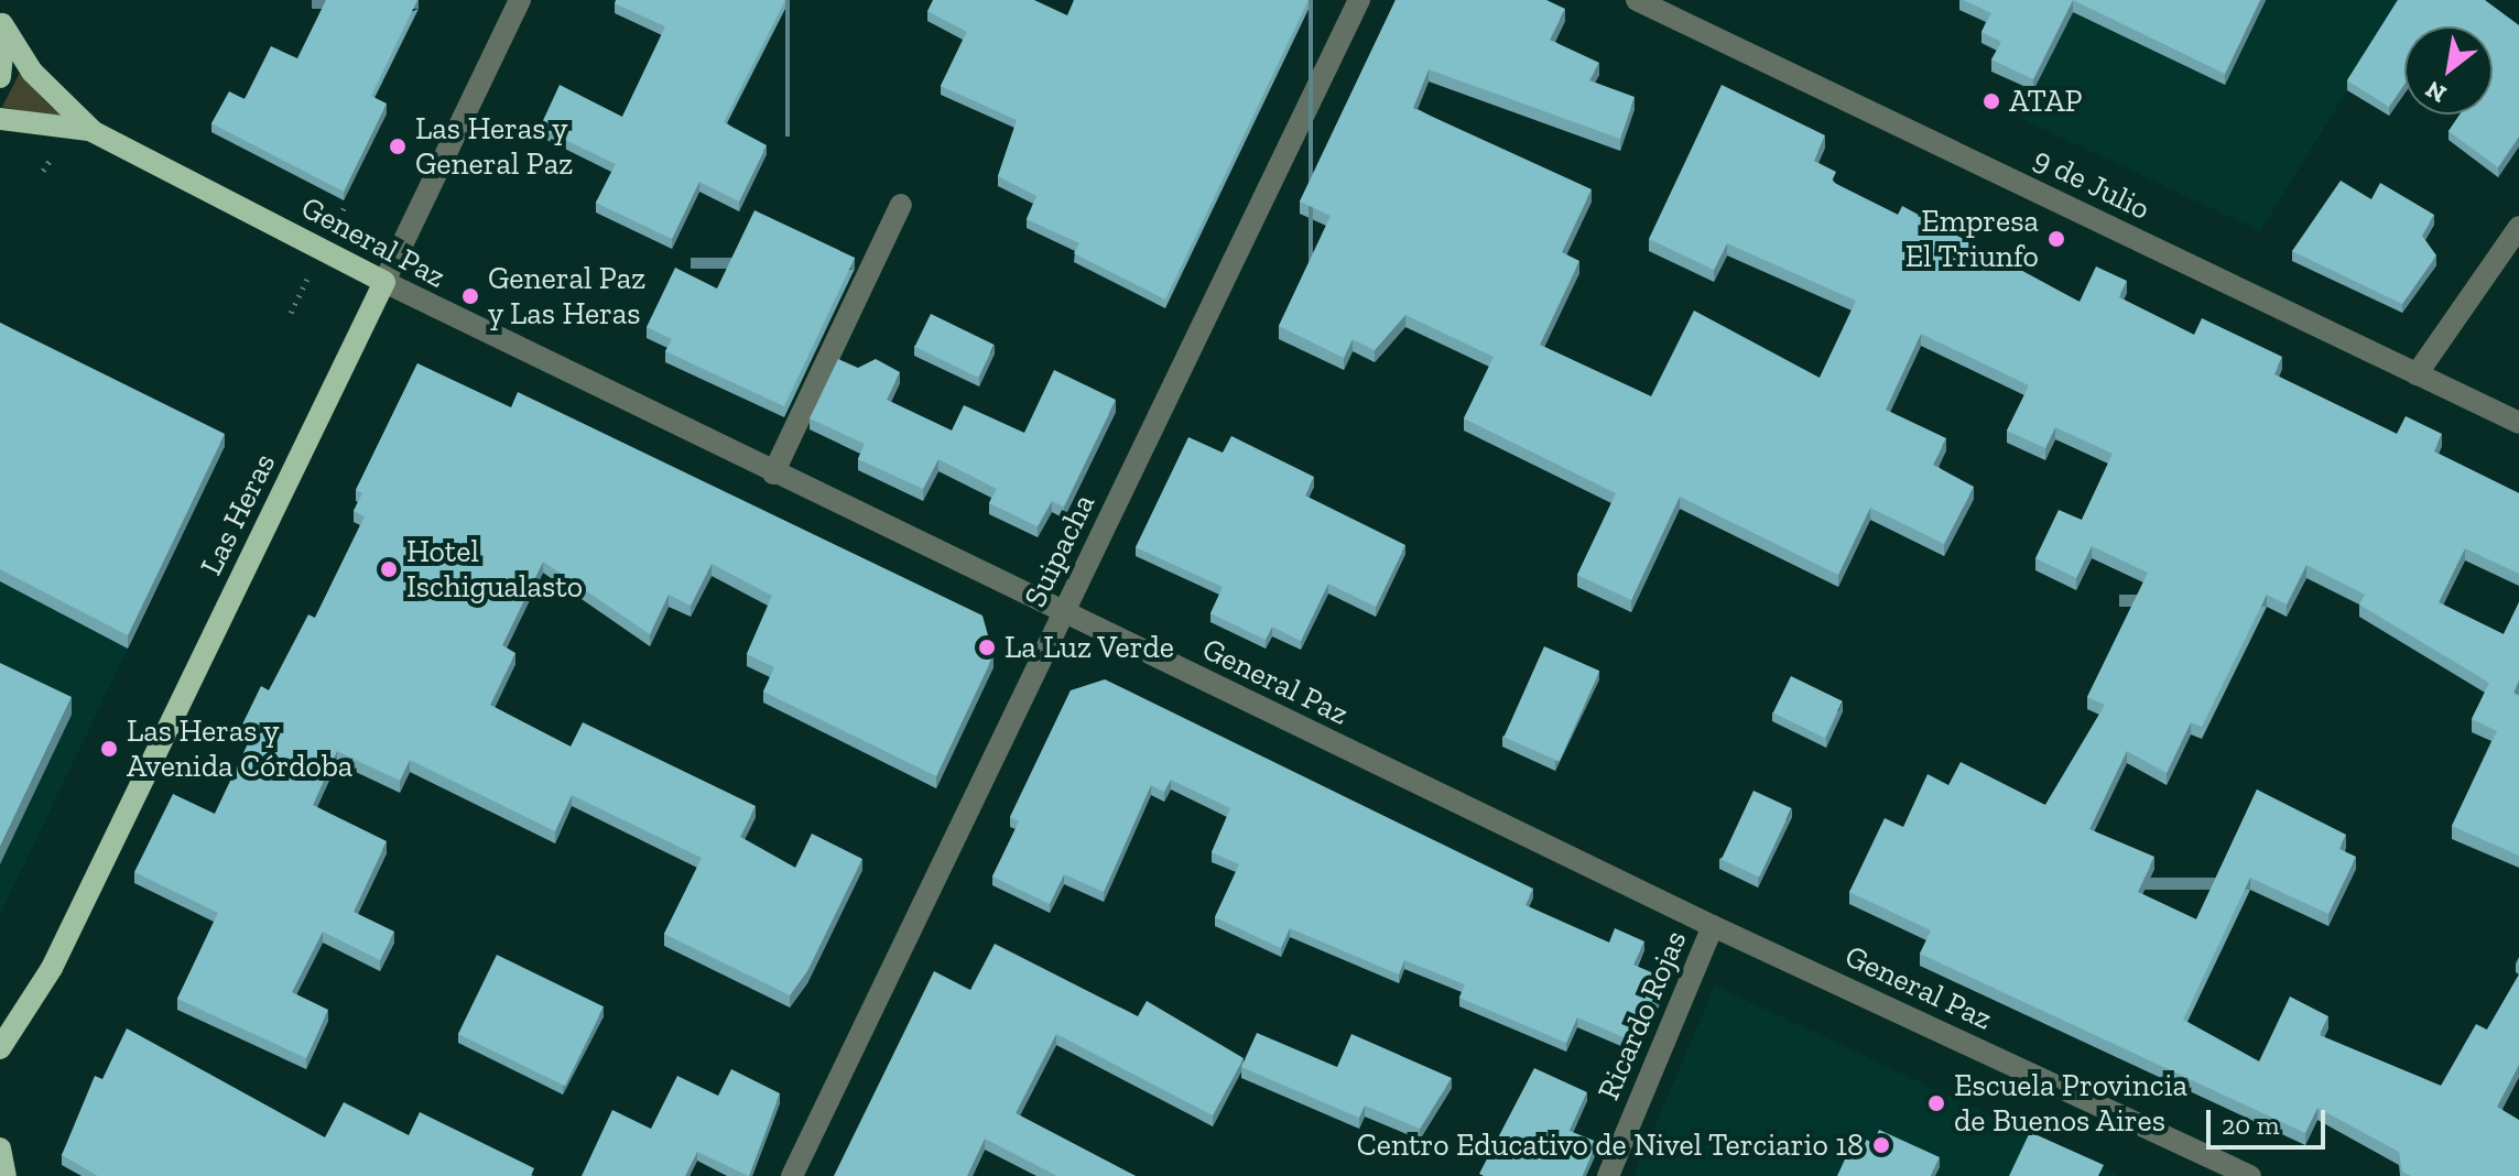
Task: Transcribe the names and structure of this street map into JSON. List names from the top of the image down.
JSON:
{
  "streets": {
    "main road": ["General Paz", "Las Heras"],
    "street": ["9 de Julio", "Suipacha", "Ricardo Rojas"]
  },
  "crossings": [
    ["General Paz", "Las Heras"],
    ["General Paz", "Suipacha"],
    ["General Paz", "Ricardo Rojas"]
  ],
  "places": [
    "ATAP",
    "Las Heras y General Paz",
    "Empresa El Triunfo",
    "General Paz y Las Heras",
    "Hotel Ischigualasto",
    "La Luz Verde",
    "Las Heras y Avenida Córdoba",
    "Escuela Provincia de Buenos Aires",
    "Centro Educativo de Nivel Terciario 18"
  ],
  "scale_bar": "20 m",
  "north": "bottom left"
}
